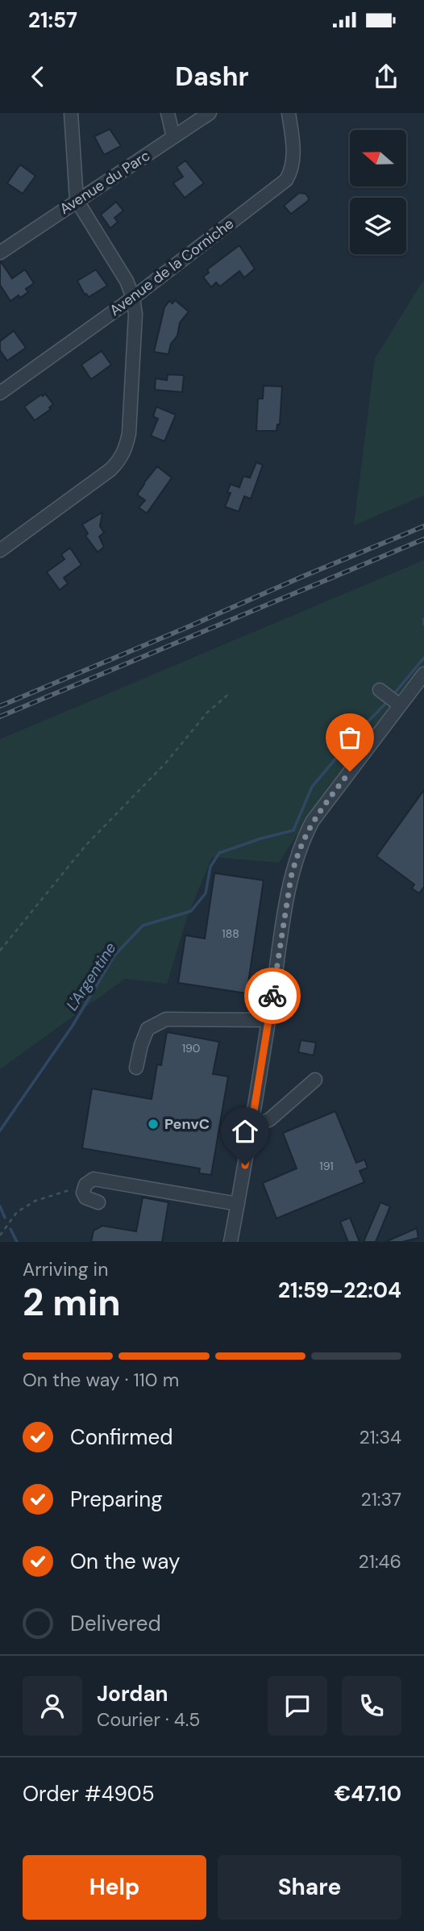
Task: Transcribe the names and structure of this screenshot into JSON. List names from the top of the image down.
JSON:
{
  "streets": {
    "street": ["Avenue du Parc", "Avenue de la Corniche"]
  },
  "water": ["L'Argentine"],
  "places": ["PenvC"],
  "house_numbers": ["188", "190", "191"],
  "north": "left",
  "page": {
    "status": "21:57",
    "header": "Dashr",
    "heading": ["2 min", "Arriving in", "21:59–22:04"],
    "panel": [
      "Jordan",
      "Courier · 4.5",
      "Order #4905",
      "€47.10"
    ],
    "bar": "On the way · 110 m",
    "list": [
      ["Confirmed", "21:34"],
      ["Preparing", "21:37"],
      ["On the way", "21:46"],
      "Delivered"
    ],
    "buttons": ["Help", "Share"]
  }
}
